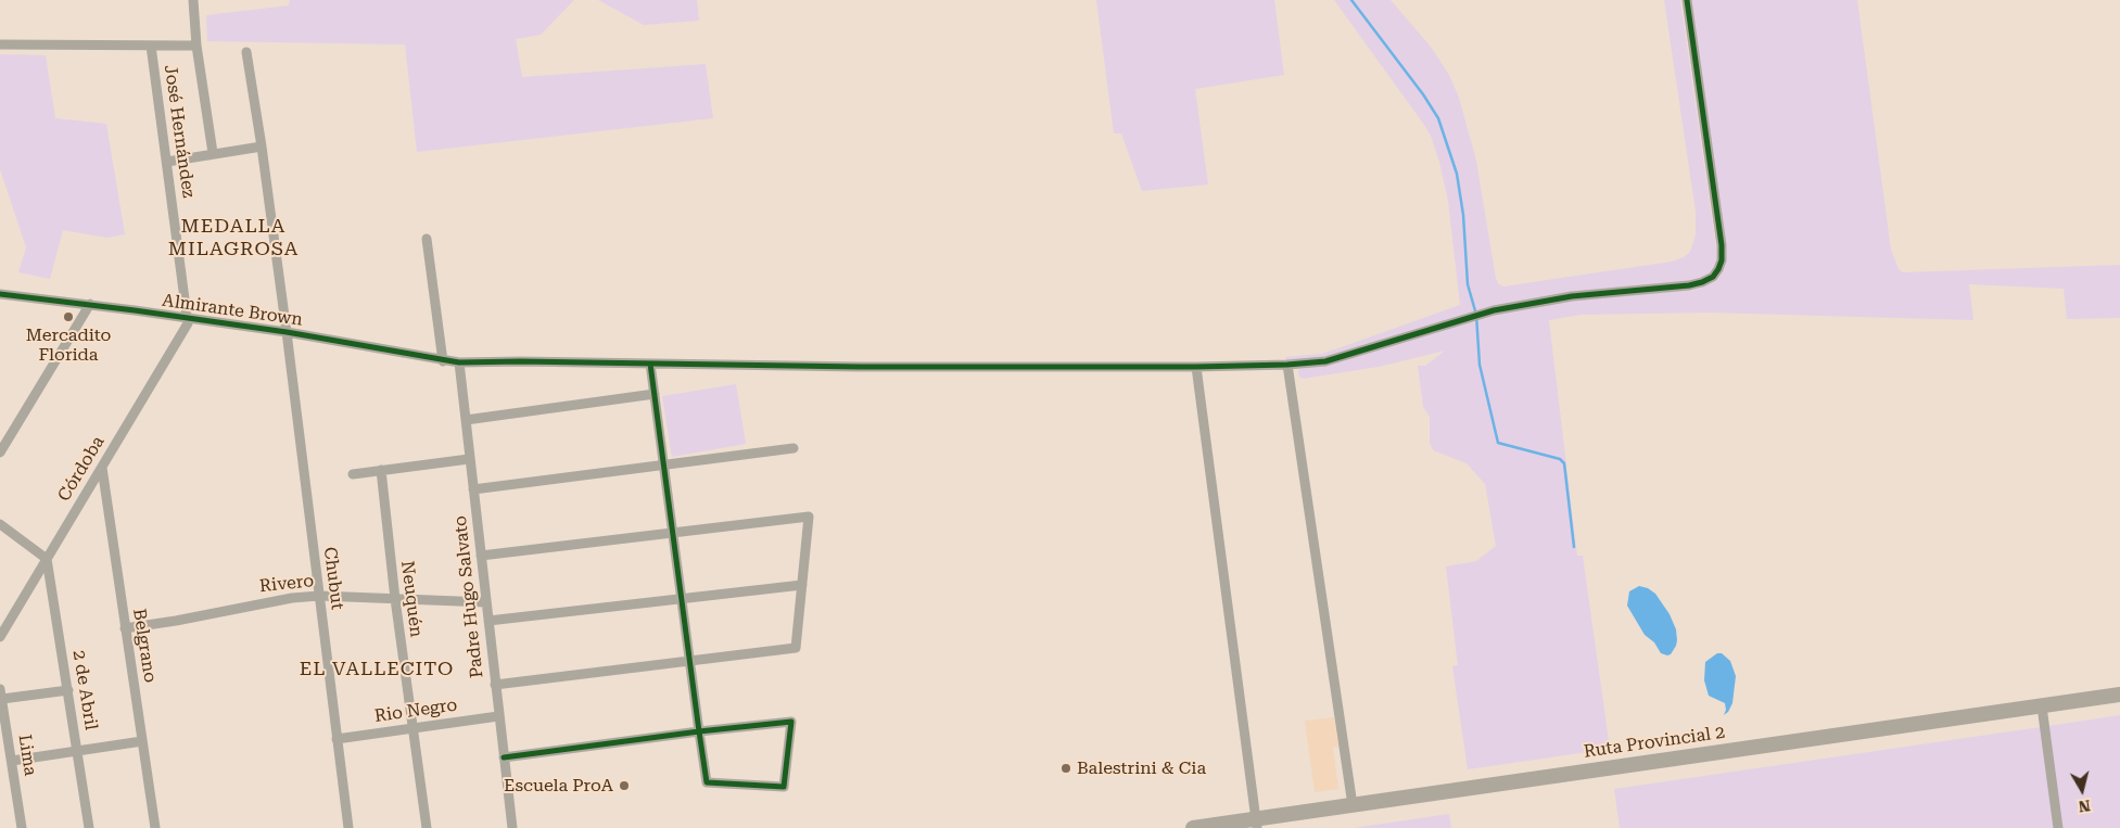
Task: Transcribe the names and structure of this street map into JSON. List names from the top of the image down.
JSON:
{
  "streets": {
    "main road": ["Ruta Provincial 2"],
    "street": [
      "José Hernández",
      "Almirante Brown",
      "Córdoba",
      "Chubut",
      "Rivero",
      "Padre Hugo Salvato",
      "Neuquén",
      "Belgrano",
      "2 de Abril",
      "Rio Negro",
      "Lima"
    ]
  },
  "crossings": [
    ["José Hernández", "Almirante Brown"],
    ["José Hernández", "Córdoba"],
    ["Almirante Brown", "Córdoba"],
    ["Almirante Brown", "Chubut"],
    ["Almirante Brown", "Padre Hugo Salvato"],
    ["Córdoba", "Belgrano"],
    ["Córdoba", "2 de Abril"],
    ["Chubut", "Rivero"],
    ["Chubut", "Rio Negro"],
    ["Rivero", "Padre Hugo Salvato"],
    ["Rivero", "Neuquén"],
    ["Rivero", "Belgrano"],
    ["Padre Hugo Salvato", "Rio Negro"],
    ["Neuquén", "Rio Negro"]
  ],
  "districts": ["MEDALLA MILAGROSA", "EL VALLECITO"],
  "places": ["Mercadito Florida", "Balestrini & Cia", "Escuela ProA"],
  "north": "bottom"
}
